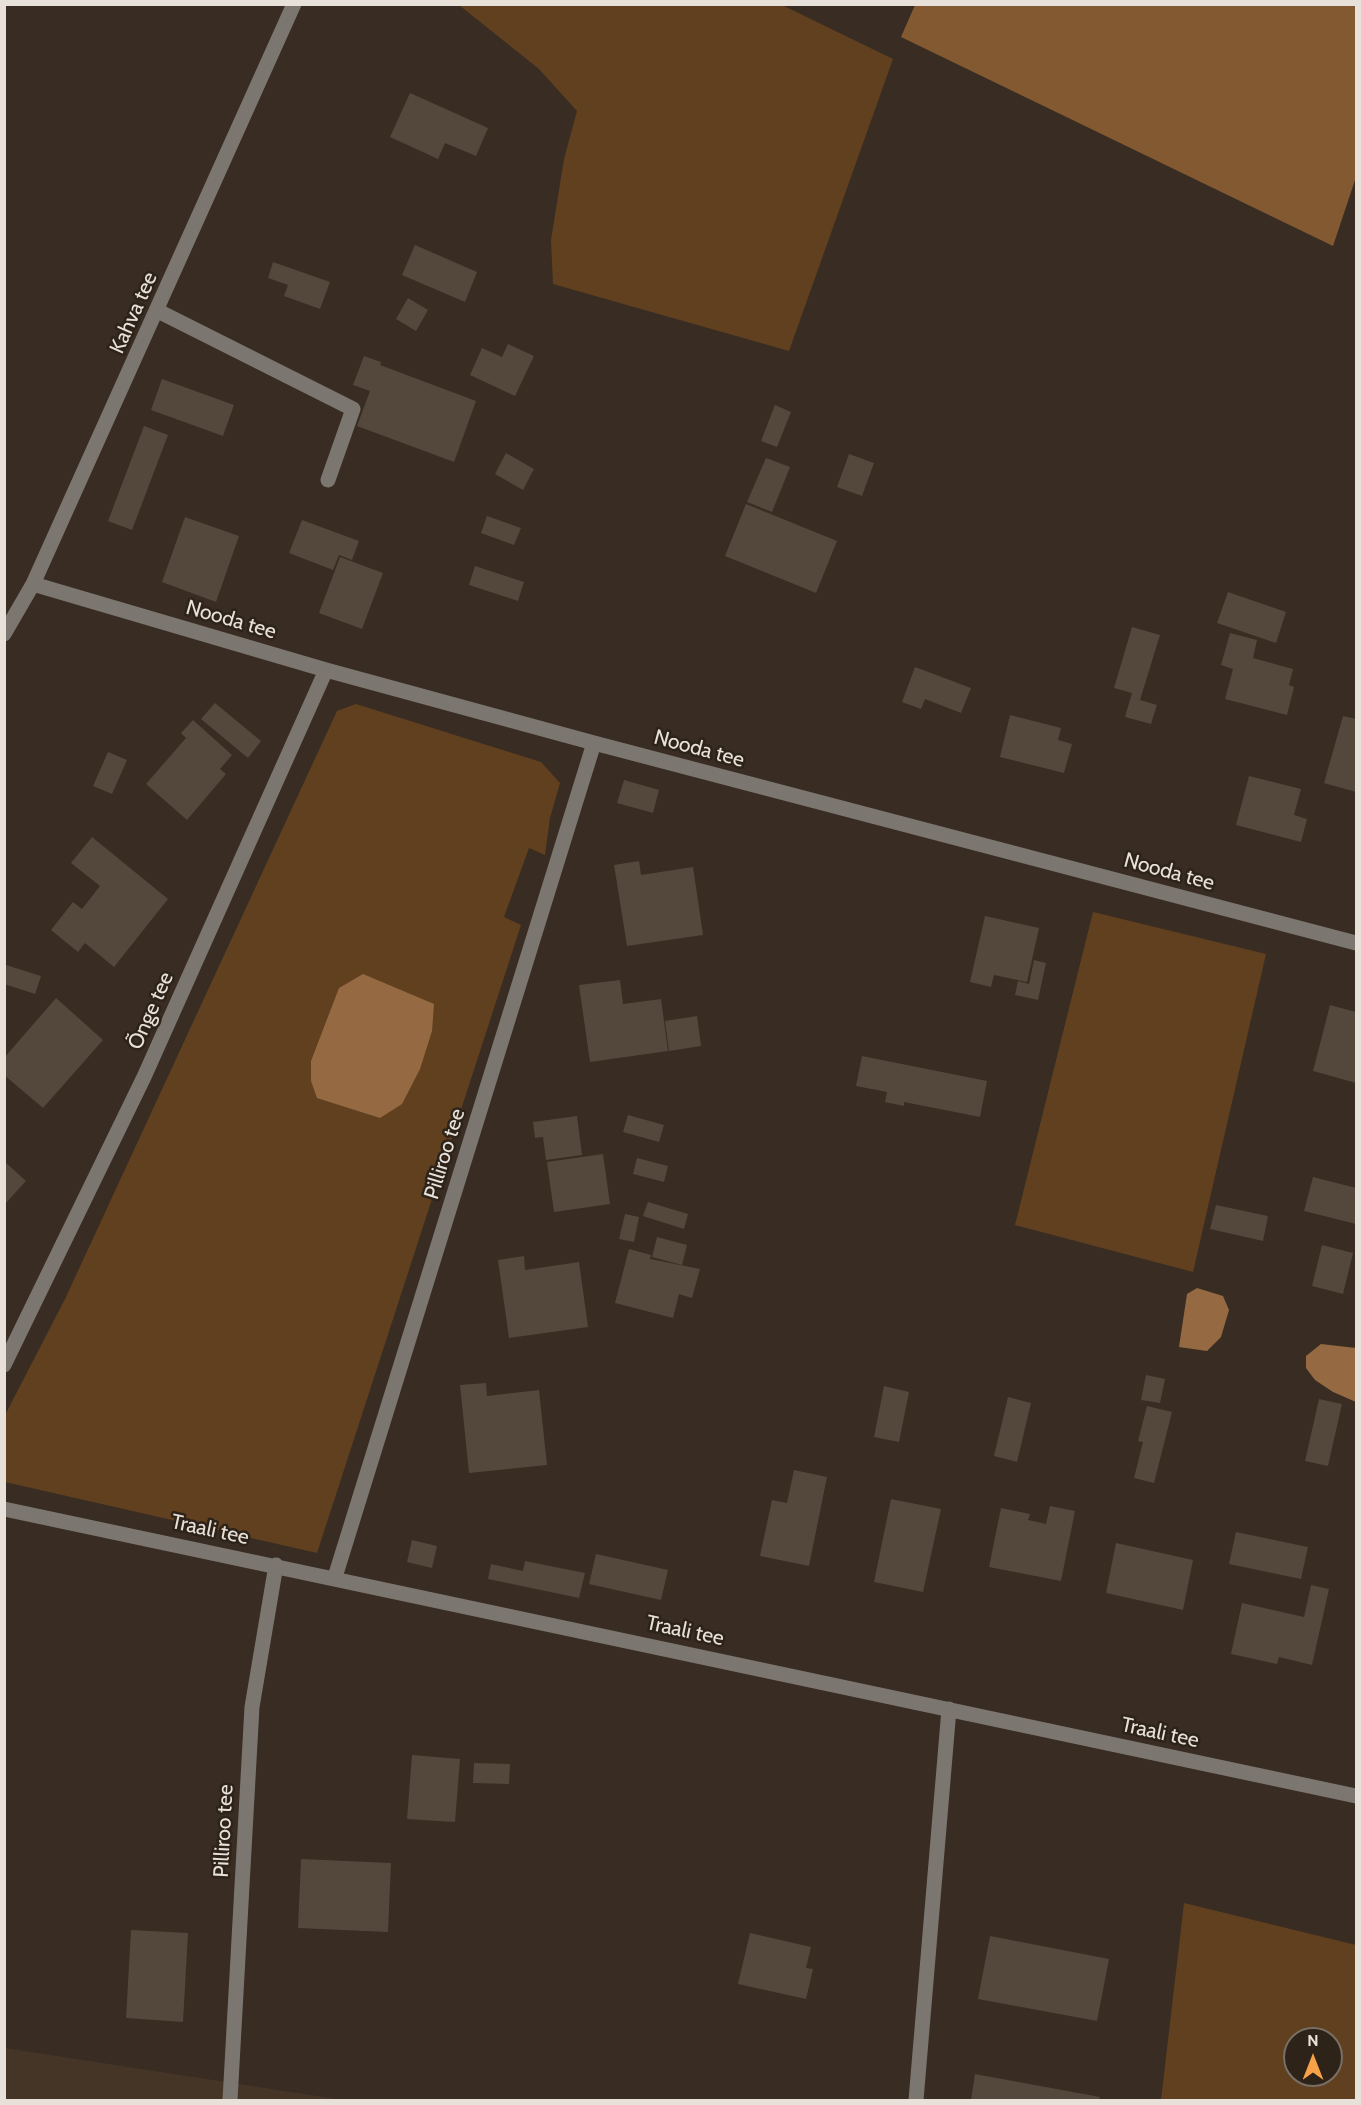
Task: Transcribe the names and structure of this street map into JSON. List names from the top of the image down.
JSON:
{
  "streets": {
    "street": [
      "Kahva tee",
      "Nooda tee",
      "Õnge tee",
      "Pilliroo tee",
      "Traali tee"
    ]
  },
  "crossings": [
    ["Kahva tee", "Nooda tee"],
    ["Nooda tee", "Õnge tee"],
    ["Nooda tee", "Pilliroo tee"],
    ["Pilliroo tee", "Traali tee"]
  ],
  "north": "top"
}
